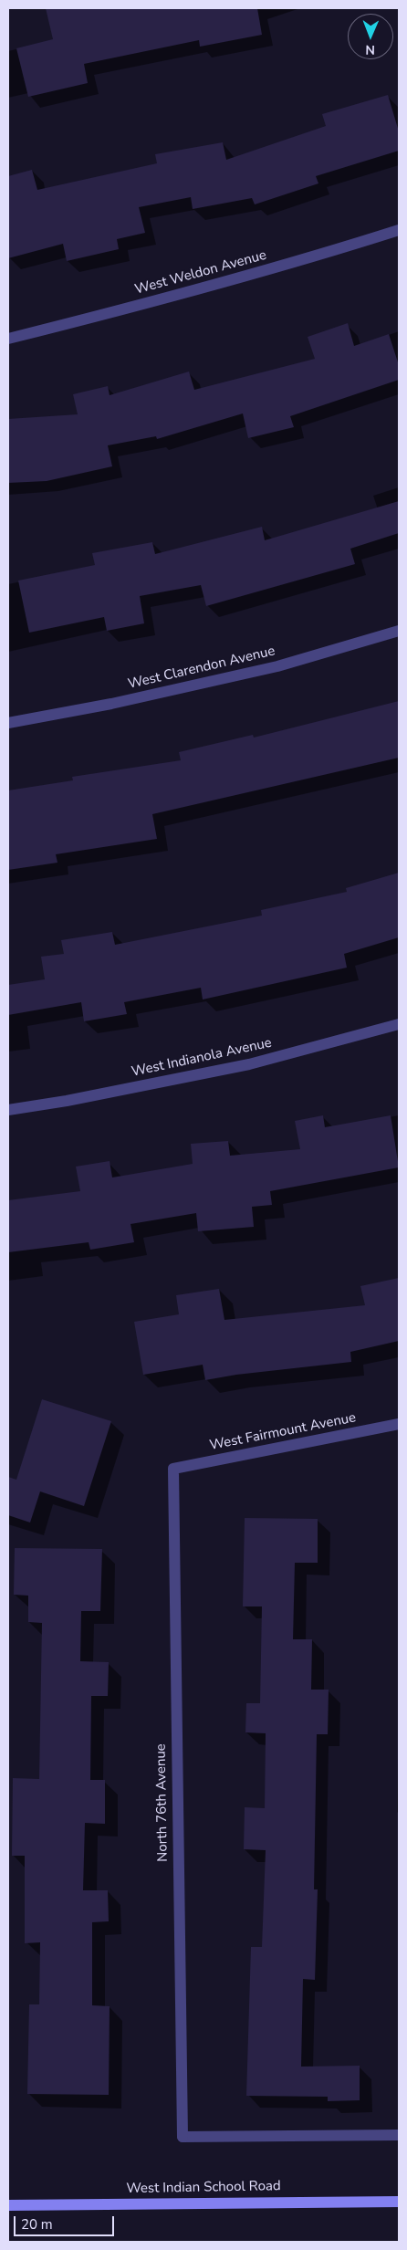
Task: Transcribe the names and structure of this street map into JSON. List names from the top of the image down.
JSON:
{
  "streets": {
    "main road": ["West Indian School Road"],
    "street": [
      "West Weldon Avenue",
      "West Clarendon Avenue",
      "West Indianola Avenue",
      "West Fairmount Avenue",
      "North 76th Avenue"
    ]
  },
  "crossings": [
    ["West Fairmount Avenue", "North 76th Avenue"]
  ],
  "scale_bar": "20 m",
  "north": "bottom"
}
